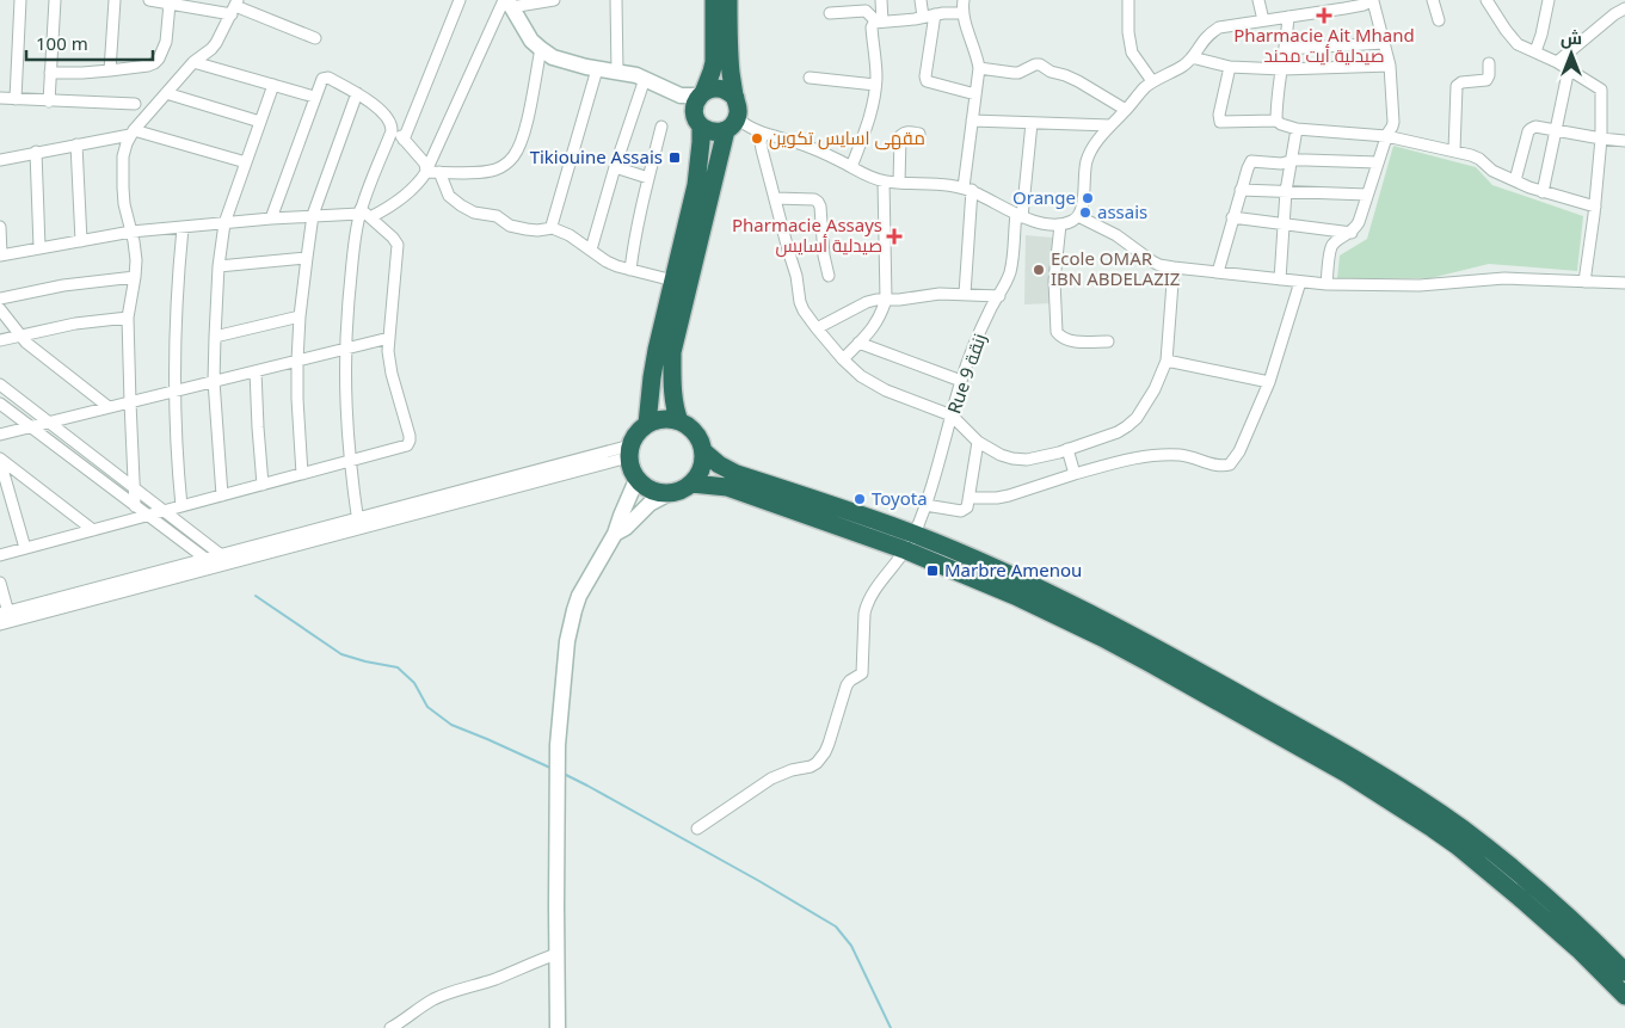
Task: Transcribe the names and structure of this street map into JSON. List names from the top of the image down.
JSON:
{
  "streets": {
    "street": ["Rue 9 زنقة"]
  },
  "places": {
    "health": ["Pharmacie Ait Mhand صيدلية أيت محند", "Pharmacie Assays صيدلية أسايس"],
    "other": [
      "مقهى اسايس تكوين",
      "Orange",
      "assais",
      "Ecole OMAR IBN ABDELAZIZ",
      "Toyota"
    ],
    "transit": ["Tikiouine Assais", "Marbre Amenou"]
  },
  "scale_bar": "100 m",
  "north": "top"
}
